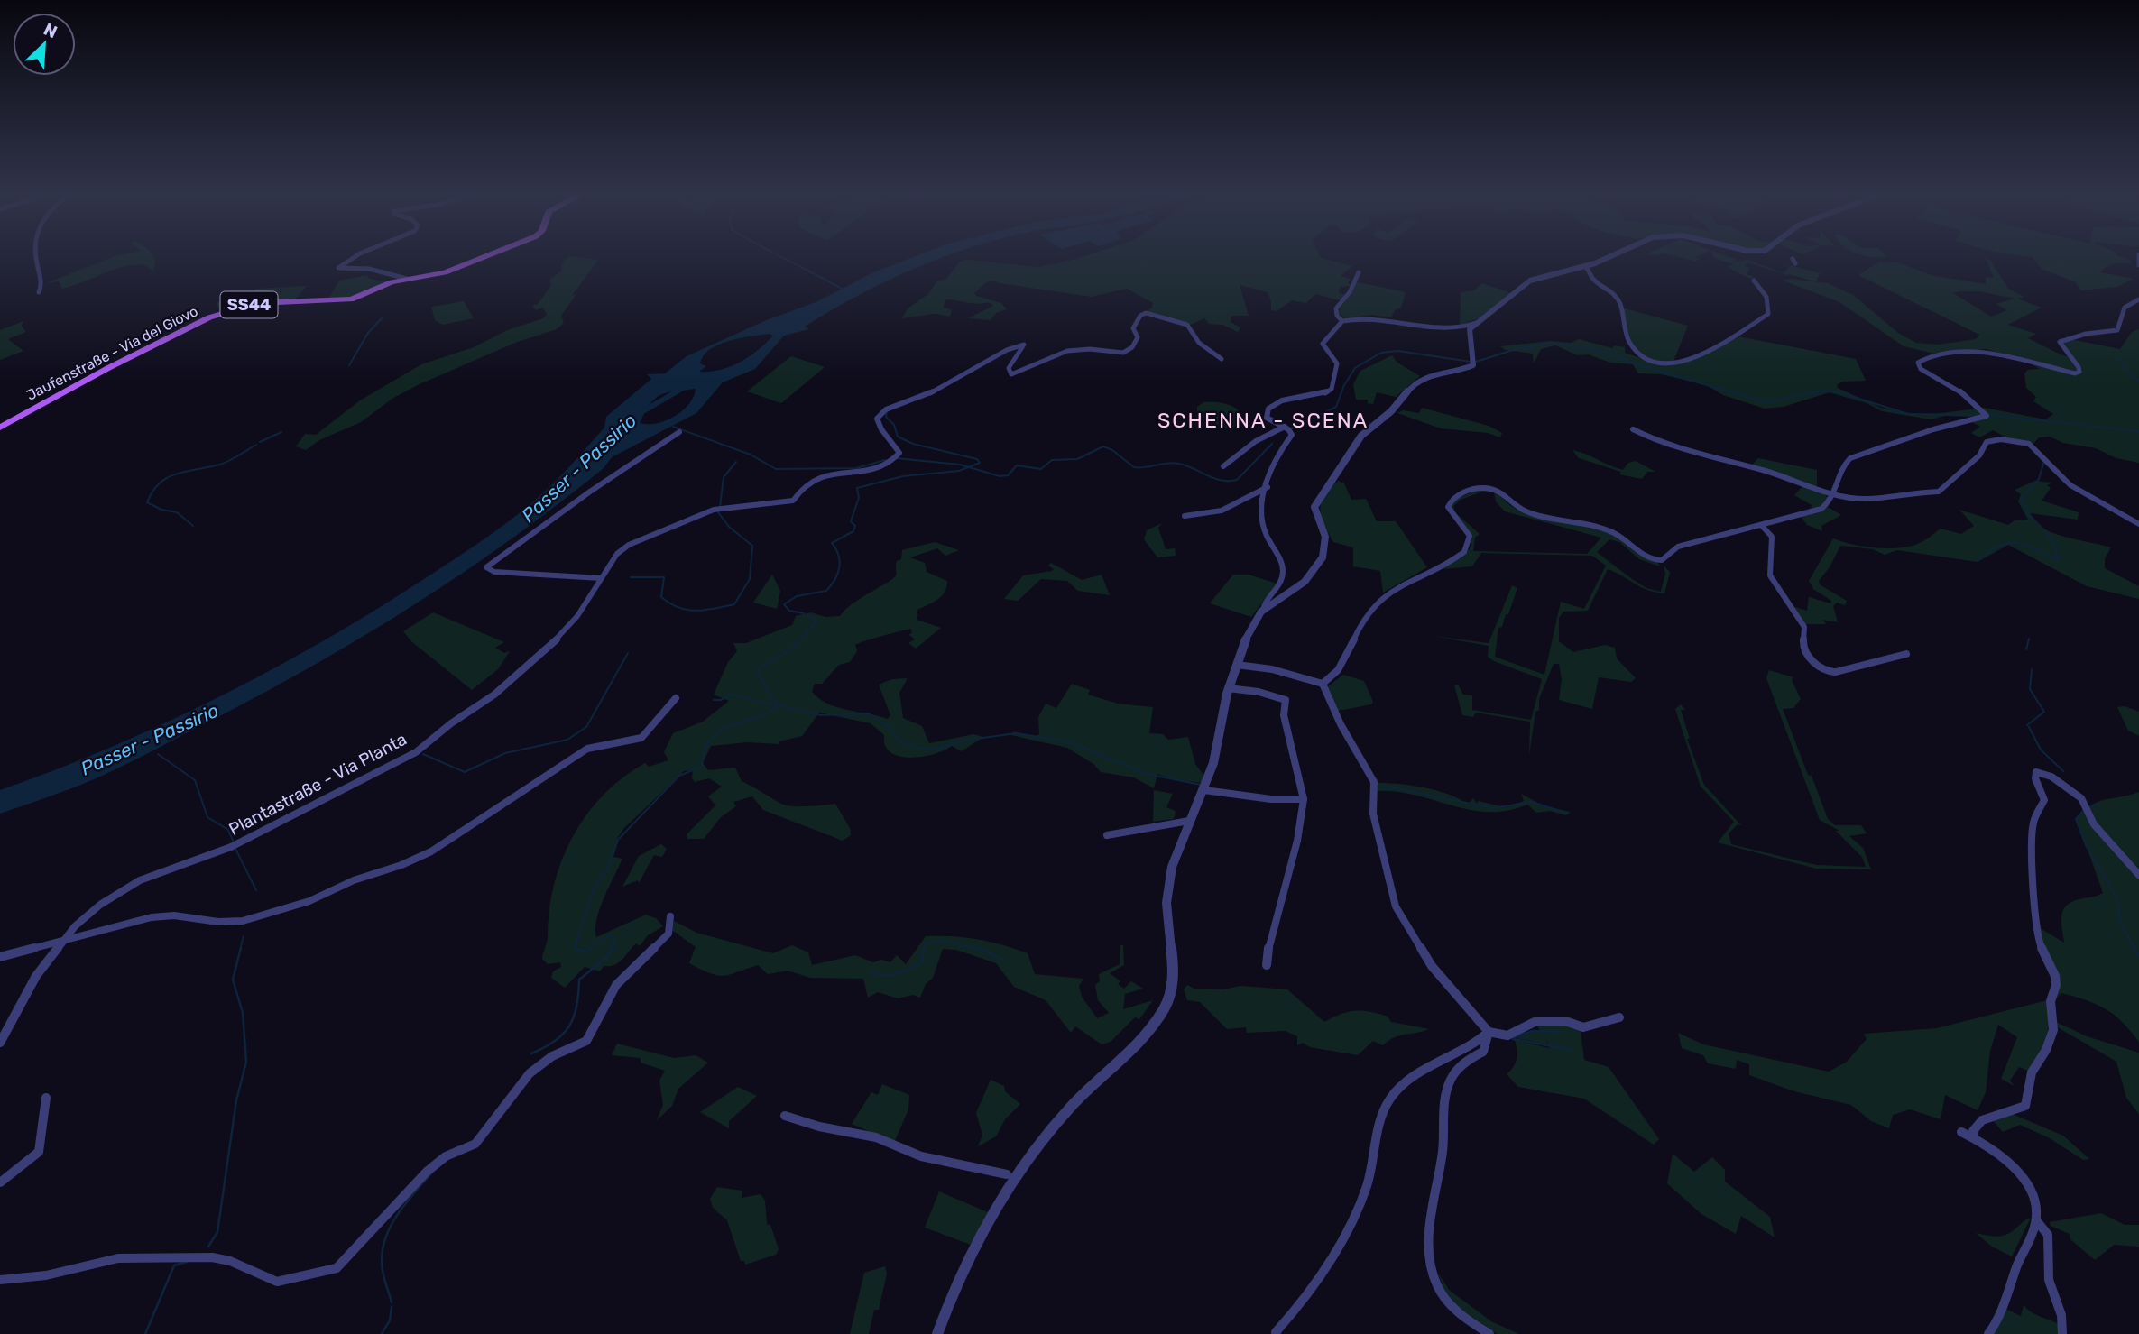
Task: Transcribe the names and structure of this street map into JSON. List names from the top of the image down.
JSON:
{
  "streets": {
    "main road": ["SS44", "Jaufenstraße - Via del Giovo"],
    "street": ["Plantastraße - Via Planta"]
  },
  "districts": ["SCHENNA - SCENA"],
  "water": ["Passer - Passirio"],
  "north": "top right"
}
